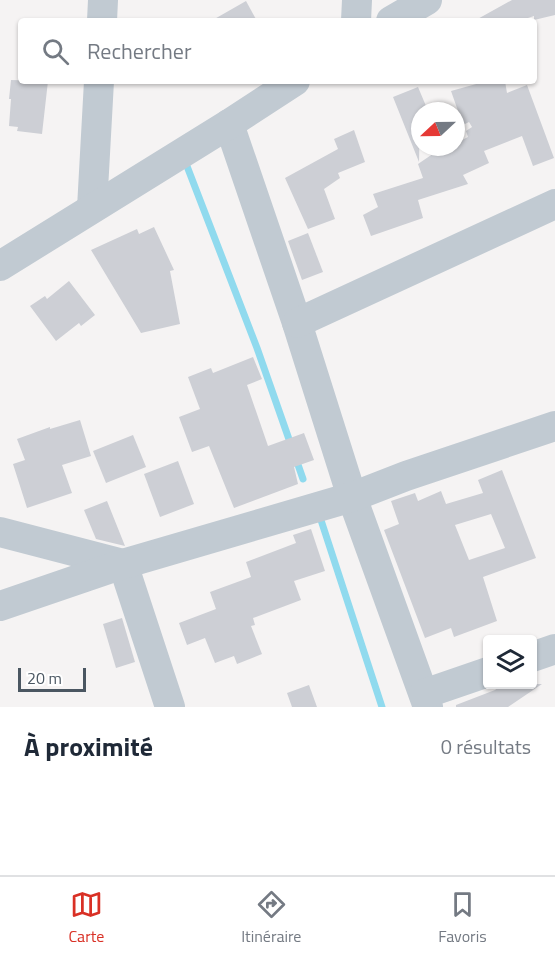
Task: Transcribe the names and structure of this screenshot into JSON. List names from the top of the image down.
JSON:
{
  "scale_bar": "20 m",
  "north": "left",
  "page": {
    "search": "Rechercher",
    "scale": "20 m",
    "heading": ["À proximité", "0 résultats"],
    "nav": ["Carte", "Itinéraire", "Favoris"]
  }
}
